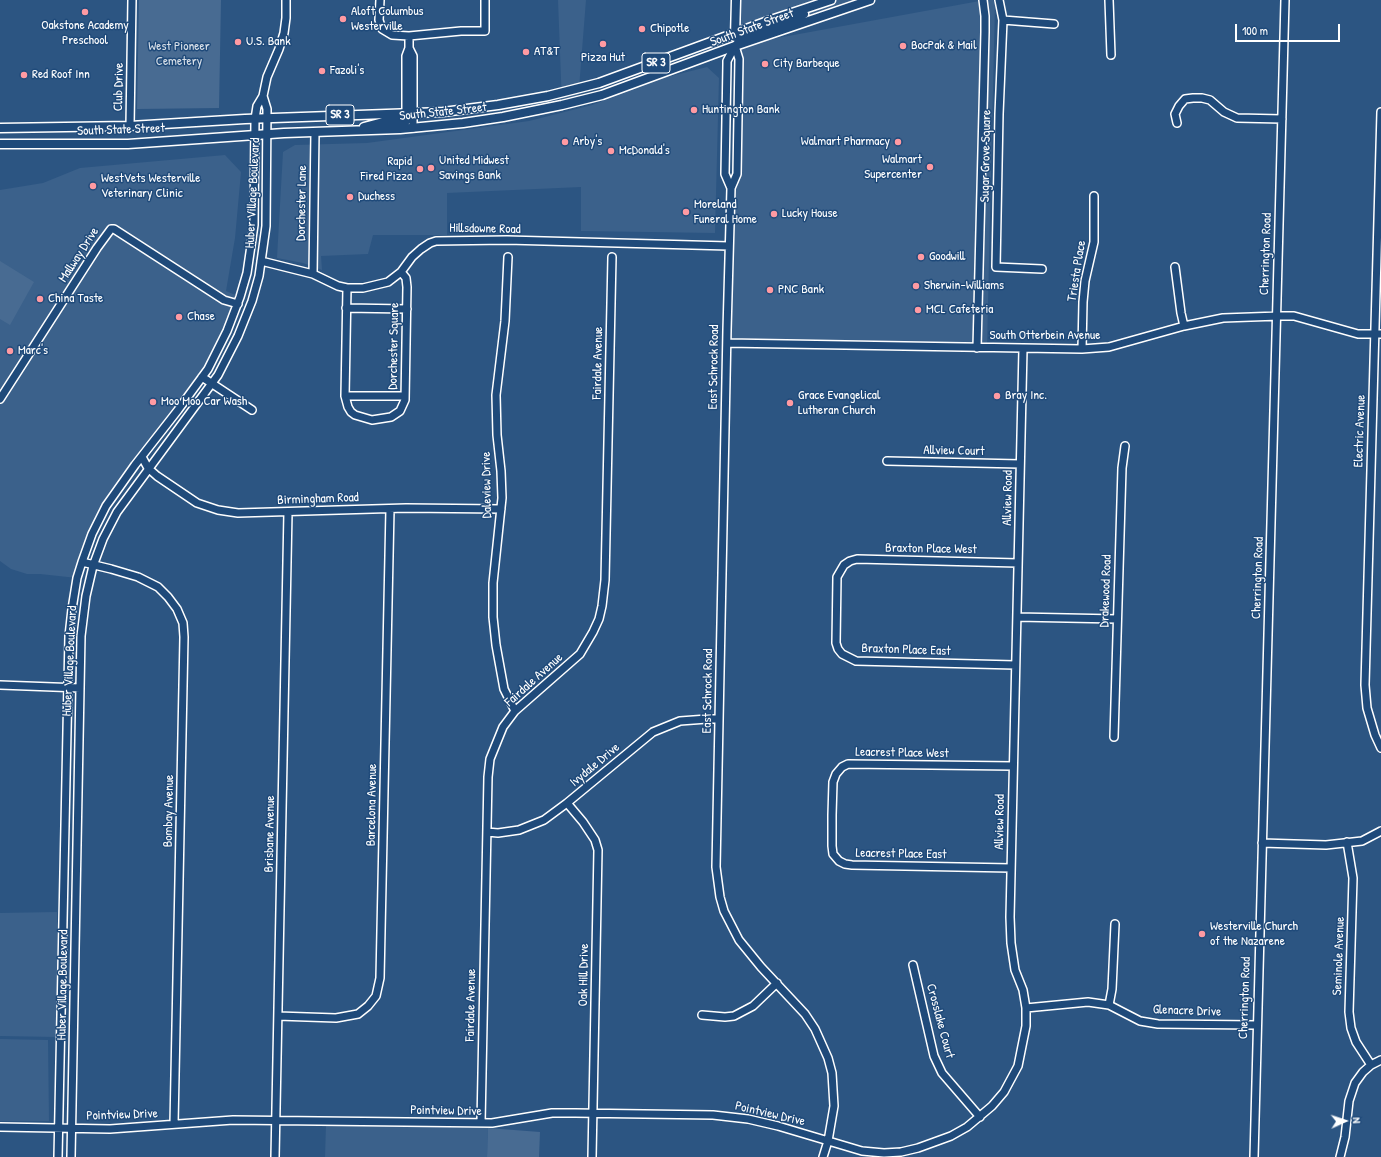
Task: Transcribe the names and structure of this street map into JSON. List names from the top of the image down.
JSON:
{
  "streets": {
    "main road": ["South State Street", "SR 3", "East Schrock Road"],
    "street": [
      "Club Drive",
      "Sugar Grove Square",
      "Huber Village Boulevard",
      "Dorchester Lane",
      "Hillsdowne Road",
      "Cherrington Road",
      "Mallway Drive",
      "Triesta Place",
      "South Otterbein Avenue",
      "Dorchester Square",
      "Fairdale Avenue",
      "Electric Avenue",
      "Allview Court",
      "Daleview Drive",
      "Allview Road",
      "Birmingham Road",
      "Braxton Place West",
      "Drakewood Road",
      "Braxton Place East",
      "Leacrest Place West",
      "Ivydale Drive",
      "Barcelona Avenue",
      "Bombay Avenue",
      "Brisbane Avenue",
      "Leacrest Place East",
      "Seminole Avenue",
      "Oak Hill Drive",
      "Glenacre Drive",
      "Crosslake Court",
      "Pointview Drive"
    ]
  },
  "crossings": [
    ["South State Street", "Club Drive"],
    ["South State Street", "Huber Village Boulevard"],
    ["South State Street", "Dorchester Lane"],
    ["South State Street", "East Schrock Road"],
    ["Huber Village Boulevard", "Hillsdowne Road"],
    ["Huber Village Boulevard", "Mallway Drive"],
    ["Huber Village Boulevard", "Birmingham Road"],
    ["Huber Village Boulevard", "Bombay Avenue"],
    ["Huber Village Boulevard", "Pointview Drive"],
    ["Dorchester Lane", "Hillsdowne Road"],
    ["Hillsdowne Road", "Dorchester Square"],
    ["Hillsdowne Road", "East Schrock Road"],
    ["Cherrington Road", "South Otterbein Avenue"],
    ["Cherrington Road", "Glenacre Drive"],
    ["Triesta Place", "South Otterbein Avenue"],
    ["South Otterbein Avenue", "East Schrock Road"],
    ["South Otterbein Avenue", "Electric Avenue"],
    ["South Otterbein Avenue", "Allview Road"],
    ["Fairdale Avenue", "Daleview Drive"],
    ["Fairdale Avenue", "Ivydale Drive"],
    ["Fairdale Avenue", "Pointview Drive"],
    ["East Schrock Road", "Allview Road"],
    ["East Schrock Road", "Ivydale Drive"],
    ["East Schrock Road", "Pointview Drive"],
    ["Allview Court", "Allview Road"],
    ["Daleview Drive", "Birmingham Road"],
    ["Allview Road", "Braxton Place West"],
    ["Allview Road", "Braxton Place East"],
    ["Allview Road", "Leacrest Place West"],
    ["Allview Road", "Leacrest Place East"],
    ["Allview Road", "Glenacre Drive"],
    ["Allview Road", "Crosslake Court"],
    ["Allview Road", "Pointview Drive"],
    ["Birmingham Road", "Barcelona Avenue"],
    ["Birmingham Road", "Brisbane Avenue"],
    ["Braxton Place West", "Braxton Place East"],
    ["Leacrest Place West", "Leacrest Place East"],
    ["Ivydale Drive", "Oak Hill Drive"],
    ["Barcelona Avenue", "Brisbane Avenue"],
    ["Bombay Avenue", "Pointview Drive"],
    ["Brisbane Avenue", "Pointview Drive"],
    ["Oak Hill Drive", "Pointview Drive"]
  ],
  "parks": ["West Pioneer Cemetery"],
  "places": [
    "Oakstone Academy Preschool",
    "Aloft Columbus Westerville",
    "Chipotle",
    "U.S. Bank",
    "Pizza Hut",
    "BocPak & Mail",
    "AT&T",
    "City Barbeque",
    "Fazoli's",
    "Red Roof Inn",
    "Huntington Bank",
    "Arby's",
    "Walmart Pharmacy",
    "McDonald's",
    "Walmart Supercenter",
    "United Midwest Savings Bank",
    "Rapid Fired Pizza",
    "WestVets Westerville Veterinary Clinic",
    "Duchess",
    "Moreland Funeral Home",
    "Lucky House",
    "Goodwill",
    "Sherwin-Williams",
    "PNC Bank",
    "China Taste",
    "MCL Cafeteria",
    "Chase",
    "Marc's",
    "Bray Inc.",
    "Moo Moo Car Wash",
    "Grace Evangelical Lutheran Church",
    "Westerville Church of the Nazarene"
  ],
  "scale_bar": "100 m",
  "north": "right"
}
